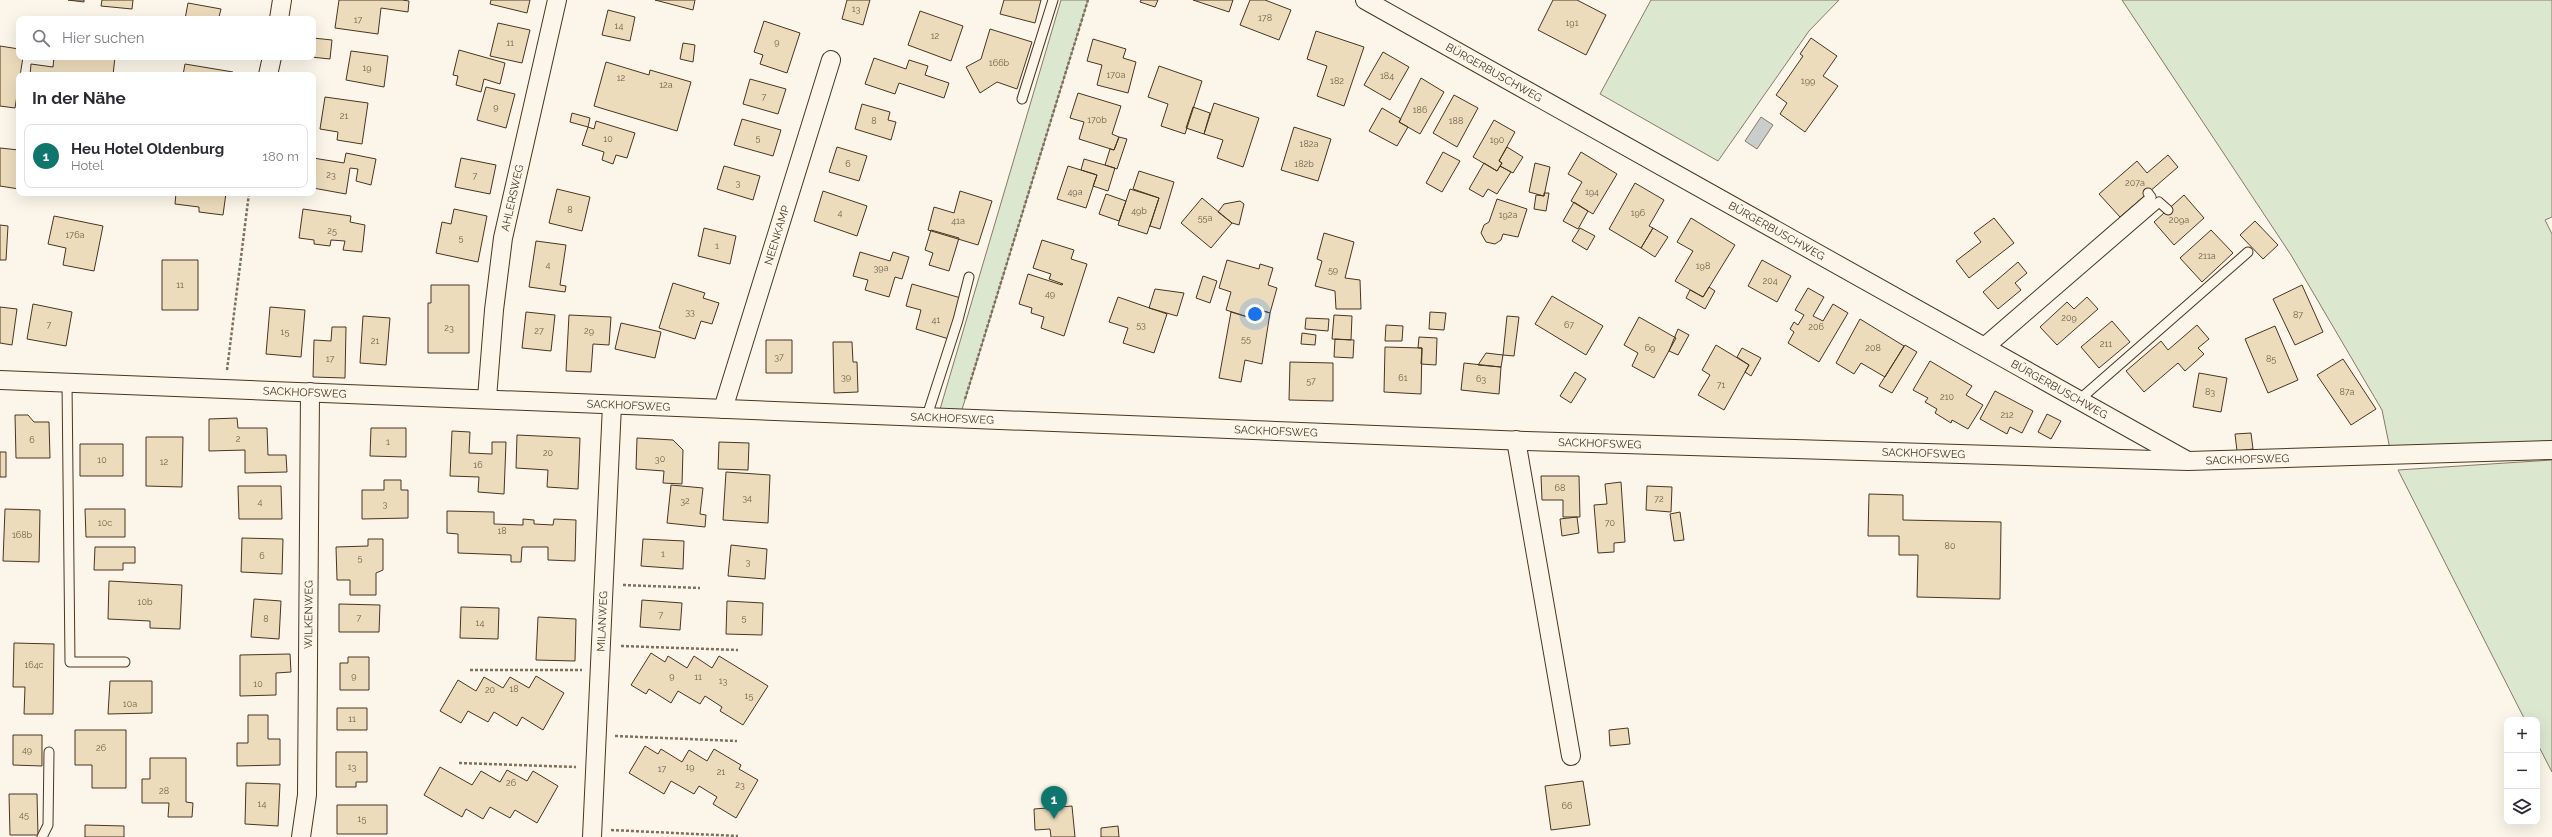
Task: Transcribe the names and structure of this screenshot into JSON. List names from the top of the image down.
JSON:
{
  "streets": {
    "street": [
      "BÜRGERBUSCHWEG",
      "AHLERSWEG",
      "NEENKAMP",
      "SACKHOFSWEG",
      "WILKENWEG",
      "MILANWEG"
    ]
  },
  "crossings": [
    ["BÜRGERBUSCHWEG", "SACKHOFSWEG"],
    ["AHLERSWEG", "SACKHOFSWEG"],
    ["NEENKAMP", "SACKHOFSWEG"],
    ["SACKHOFSWEG", "WILKENWEG"],
    ["SACKHOFSWEG", "MILANWEG"]
  ],
  "house_numbers": [
    "13",
    "178",
    "17",
    "191",
    "14",
    "12",
    "9",
    "11",
    "166b",
    "19",
    "170a",
    "184",
    "12",
    "182",
    "199",
    "12a",
    "7",
    "9",
    "186",
    "21",
    "170b",
    "8",
    "188",
    "5",
    "10",
    "190",
    "182a",
    "6",
    "182b",
    "23",
    "7",
    "3",
    "207a",
    "49a",
    "194",
    "8",
    "49b",
    "4",
    "196",
    "192a",
    "55a",
    "209a",
    "41a",
    "25",
    "176a",
    "5",
    "1",
    "211a",
    "4",
    "198",
    "39a",
    "59",
    "204",
    "11",
    "49",
    "33",
    "87",
    "209",
    "41",
    "7",
    "53",
    "67",
    "206",
    "23",
    "27",
    "29",
    "15",
    "55",
    "21",
    "211",
    "69",
    "208",
    "37",
    "17",
    "85",
    "39",
    "61",
    "63",
    "57",
    "71",
    "83",
    "87a",
    "210",
    "212",
    "2",
    "6",
    "1",
    "20",
    "30",
    "10",
    "12",
    "16",
    "68",
    "34",
    "72",
    "32",
    "4",
    "3",
    "10c",
    "70",
    "18",
    "168b",
    "80",
    "1",
    "6",
    "5",
    "3",
    "10b",
    "7",
    "7",
    "5",
    "8",
    "14",
    "164c",
    "9",
    "9",
    "11",
    "13",
    "10",
    "18",
    "20",
    "15",
    "10a",
    "11",
    "26",
    "49",
    "13",
    "19",
    "17",
    "21",
    "26",
    "23",
    "28",
    "14",
    "66",
    "45",
    "15"
  ],
  "page": {
    "search": "Hier suchen",
    "heading": "In der Nähe",
    "list": [
      {
        "mark": "1",
        "name": "Heu Hotel Oldenburg",
        "note": "Hotel",
        "value": "180 m"
      }
    ],
    "map_buttons": ["+", "−"],
    "pins": "1"
  }
}
